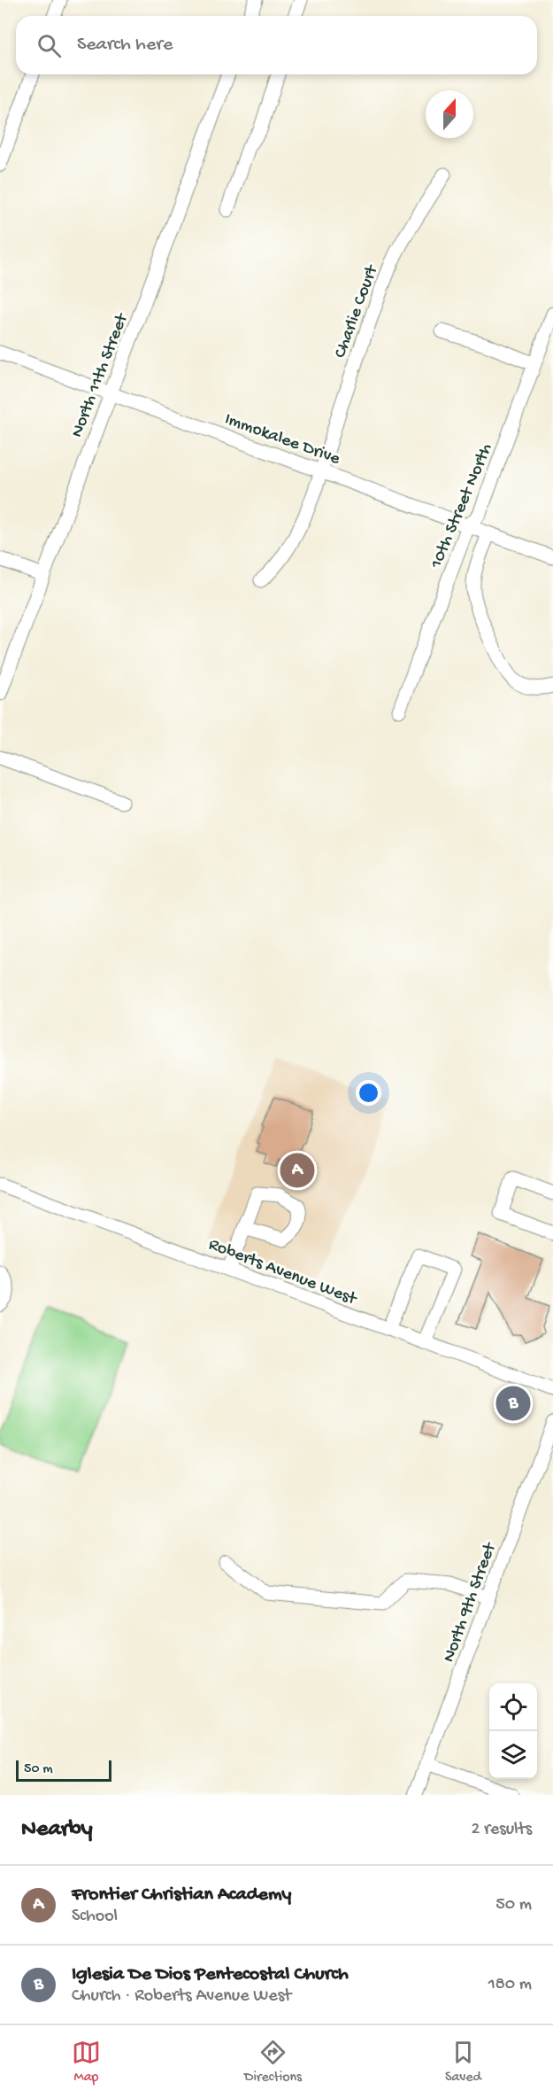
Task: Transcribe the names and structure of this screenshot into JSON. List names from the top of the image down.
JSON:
{
  "streets": {
    "street": [
      "Charlie Court",
      "North 11th Street",
      "Immokalee Drive",
      "10th Street North",
      "Roberts Avenue West",
      "North 9th Street"
    ]
  },
  "crossings": [
    ["Charlie Court", "Immokalee Drive"],
    ["North 11th Street", "Immokalee Drive"],
    ["Immokalee Drive", "10th Street North"]
  ],
  "scale_bar": "50 m",
  "north": "top",
  "page": {
    "search": "Search here",
    "pins": ["A", "B"],
    "scale": "50 m",
    "heading": ["Nearby", "2 results"],
    "list": [
      {
        "mark": "A",
        "name": "Frontier Christian Academy",
        "note": "School",
        "value": "50 m"
      },
      {
        "mark": "B",
        "name": "Iglesia De Dios Pentecostal Church",
        "note": "Church · Roberts Avenue West",
        "value": "180 m"
      }
    ],
    "nav": ["Map", "Directions", "Saved"]
  }
}
